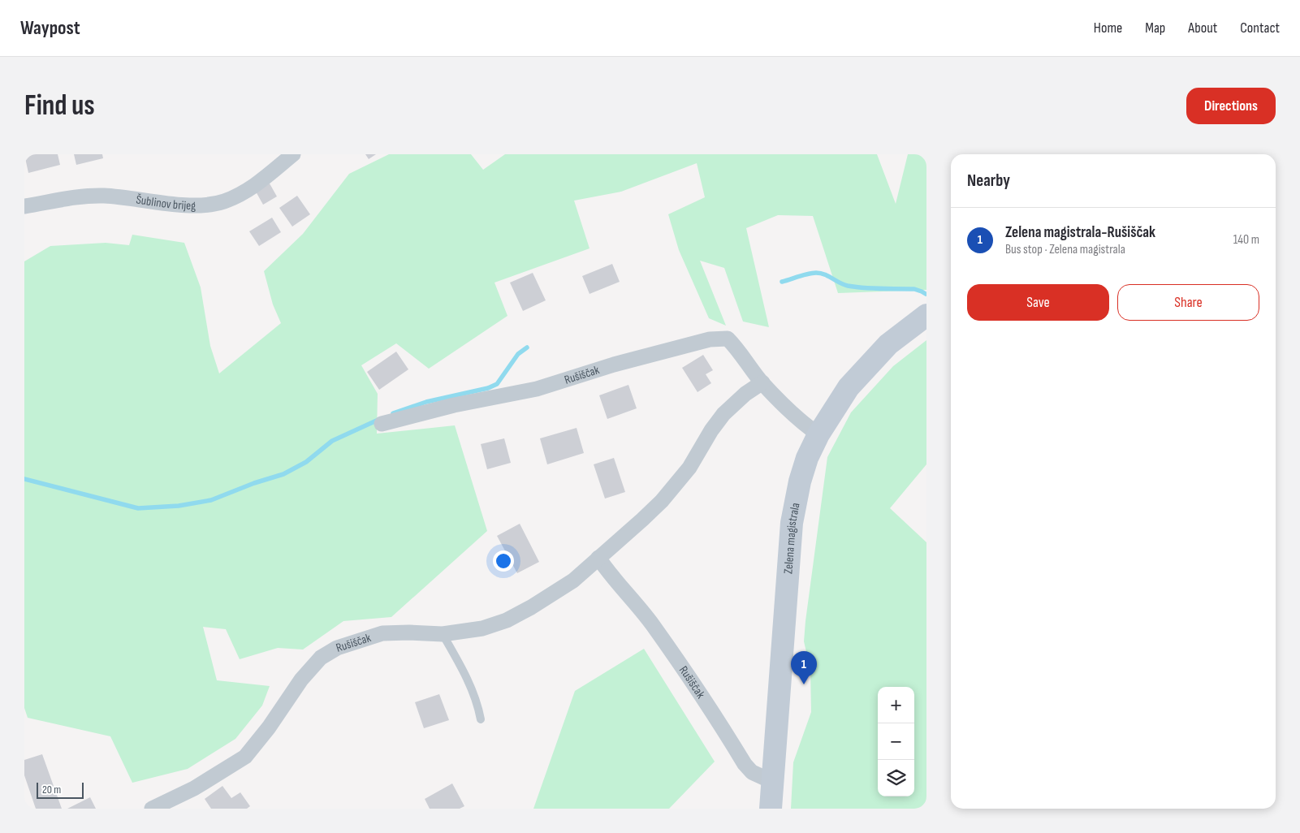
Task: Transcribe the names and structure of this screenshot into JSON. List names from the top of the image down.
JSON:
{
  "streets": {
    "street": ["Šublinov brijeg", "Rušiščak", "Zelena magistrala"]
  },
  "crossings": [
    ["Rušiščak", "Zelena magistrala"]
  ],
  "scale_bar": "20 m",
  "page": {
    "header": "Waypost",
    "nav": [
      "Home",
      "Map",
      "About",
      "Contact"
    ],
    "buttons": [
      "Directions",
      ["Save", "Share"]
    ],
    "title": "Find us",
    "heading": "Nearby",
    "list": [
      {
        "mark": "1",
        "name": "Zelena magistrala-Rušiščak",
        "note": "Bus stop · Zelena magistrala",
        "value": "140 m"
      }
    ],
    "pins": "1",
    "map_buttons": ["+", "−"],
    "scale": "20 m"
  }
}
